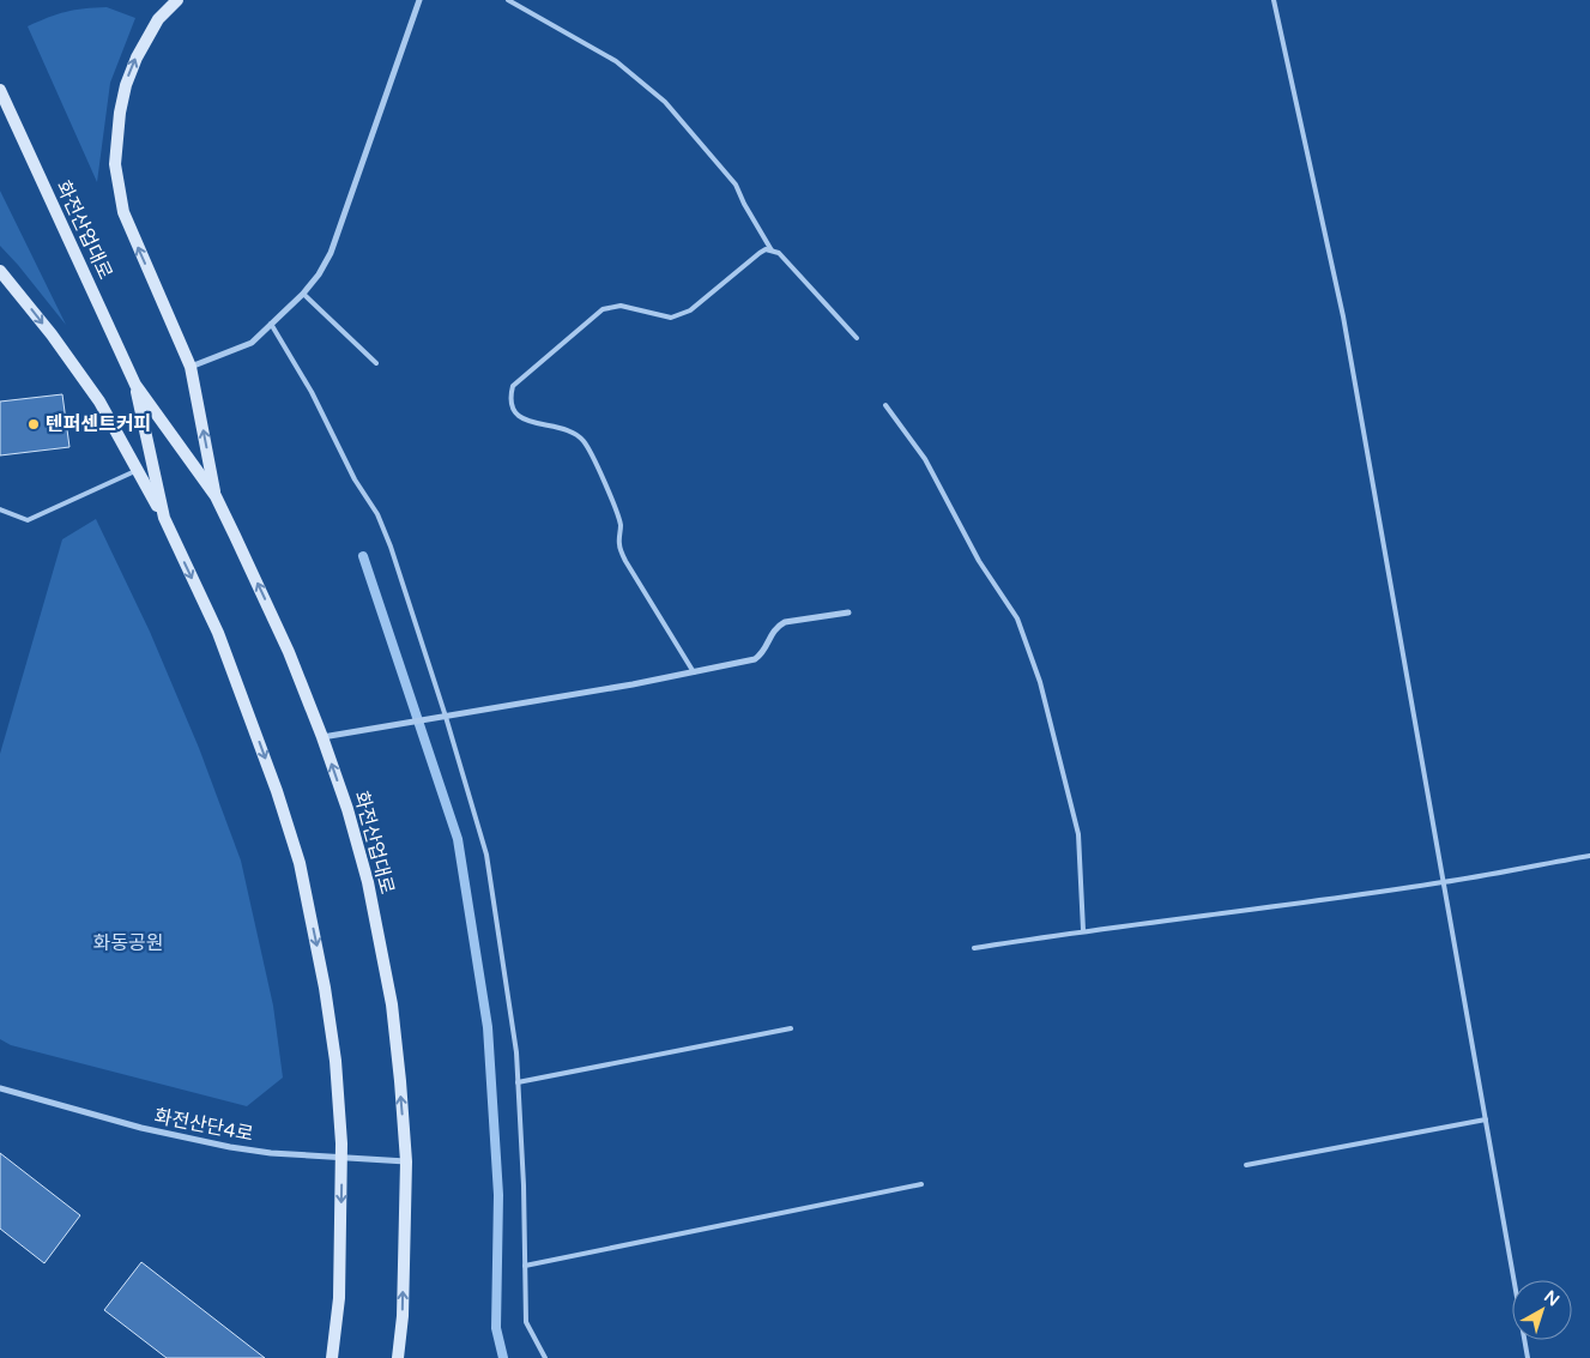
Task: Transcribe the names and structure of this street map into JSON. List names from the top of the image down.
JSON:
{
  "streets": {
    "main road": ["화전산업대로"],
    "street": ["화전산단4로"]
  },
  "crossings": [
    ["화전산업대로", "화전산단4로"]
  ],
  "parks": ["화동공원"],
  "places": ["텐퍼센트커피"],
  "north": "top right"
}
